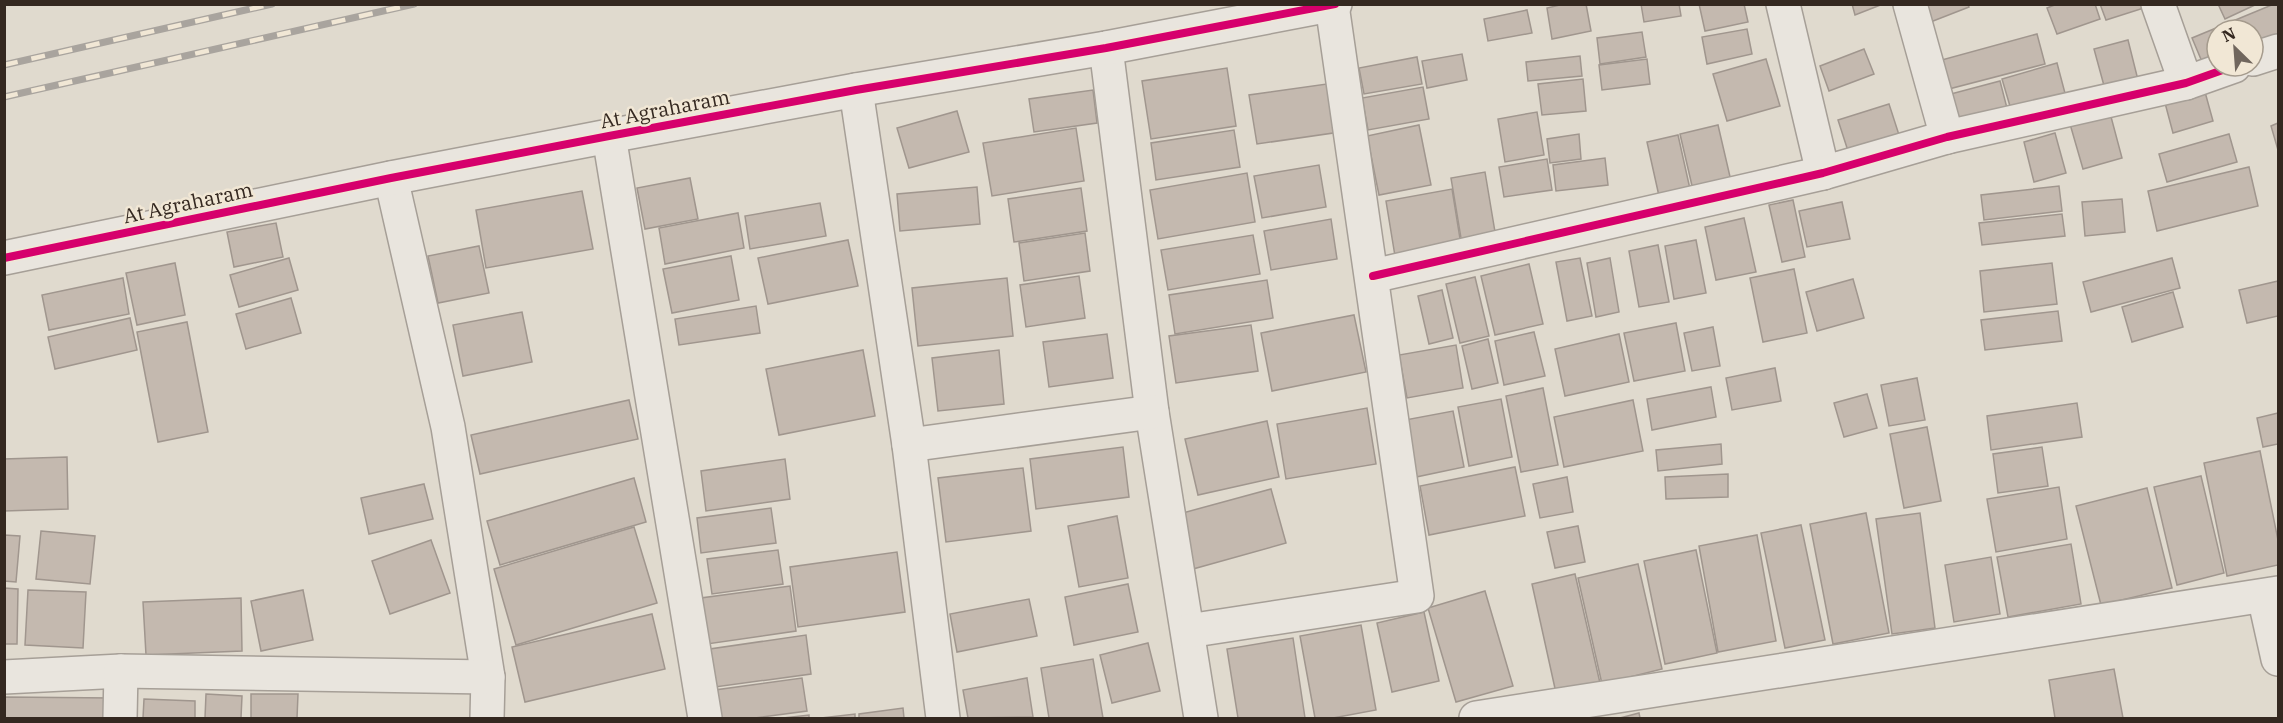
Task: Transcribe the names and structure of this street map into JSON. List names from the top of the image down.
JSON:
{
  "streets": {
    "street": ["At Agraharam"]
  },
  "north": "top left"
}
